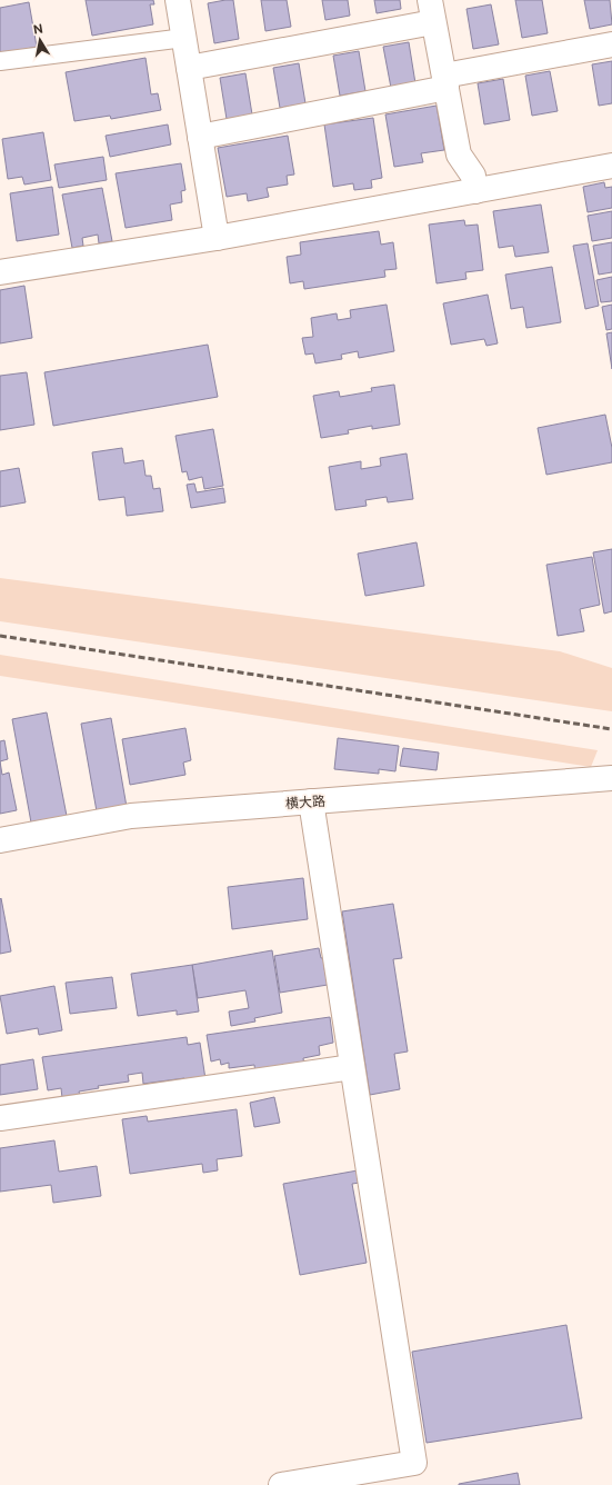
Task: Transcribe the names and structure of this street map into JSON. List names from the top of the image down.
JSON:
{
  "streets": {
    "street": ["横大路"]
  },
  "north": "top"
}
